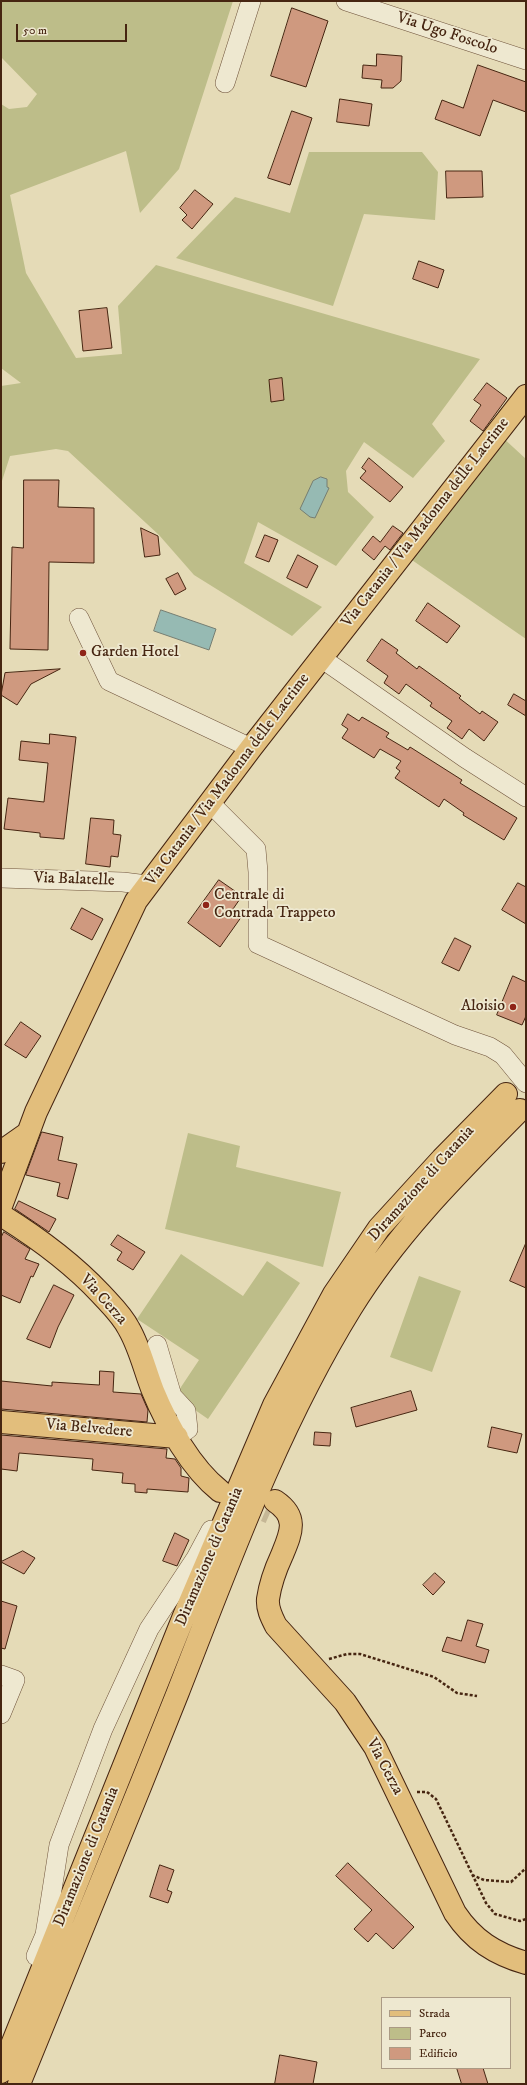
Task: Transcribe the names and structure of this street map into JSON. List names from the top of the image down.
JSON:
{
  "streets": {
    "main road": [
      "Via Catania / Via Madonna delle Lacrime",
      "Diramazione di Catania",
      "Via Cerza",
      "Via Belvedere"
    ],
    "street": ["Via Ugo Foscolo", "Via Balatelle"]
  },
  "crossings": [
    ["Via Catania / Via Madonna delle Lacrime", "Via Balatelle"],
    ["Via Cerza", "Via Belvedere"]
  ],
  "places": ["Garden Hotel", "Centrale di Contrada Trappeto", "Aloisio"],
  "legend": ["Strada", "Parco", "Edificio"],
  "scale_bar": "50 m"
}
